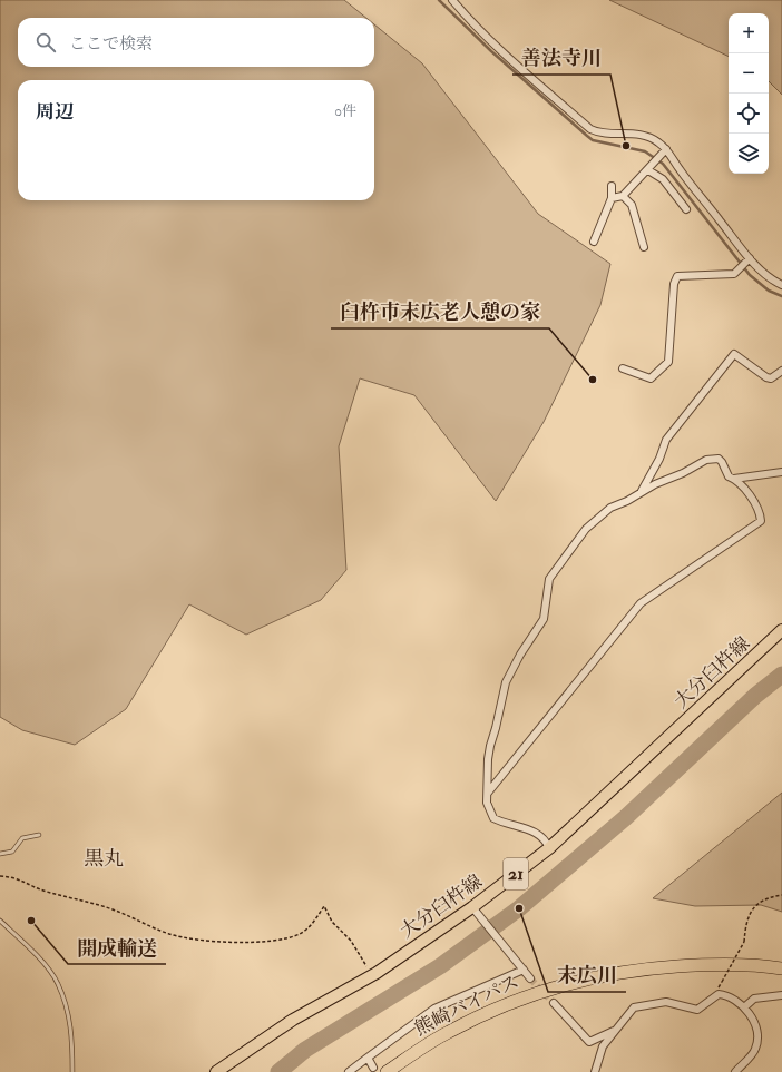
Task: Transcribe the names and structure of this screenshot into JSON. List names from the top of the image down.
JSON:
{
  "streets": {
    "highway": ["熊崎バイパス"],
    "main road": ["大分臼杵線", "21"]
  },
  "districts": ["黒丸"],
  "places": [
    "善法寺川",
    "臼杵市末広老人憩の家",
    "末広川",
    "開成輸送"
  ],
  "page": {
    "map_buttons": ["+", "−"],
    "search": "ここで検索",
    "heading": ["周辺", "0件"]
  }
}
